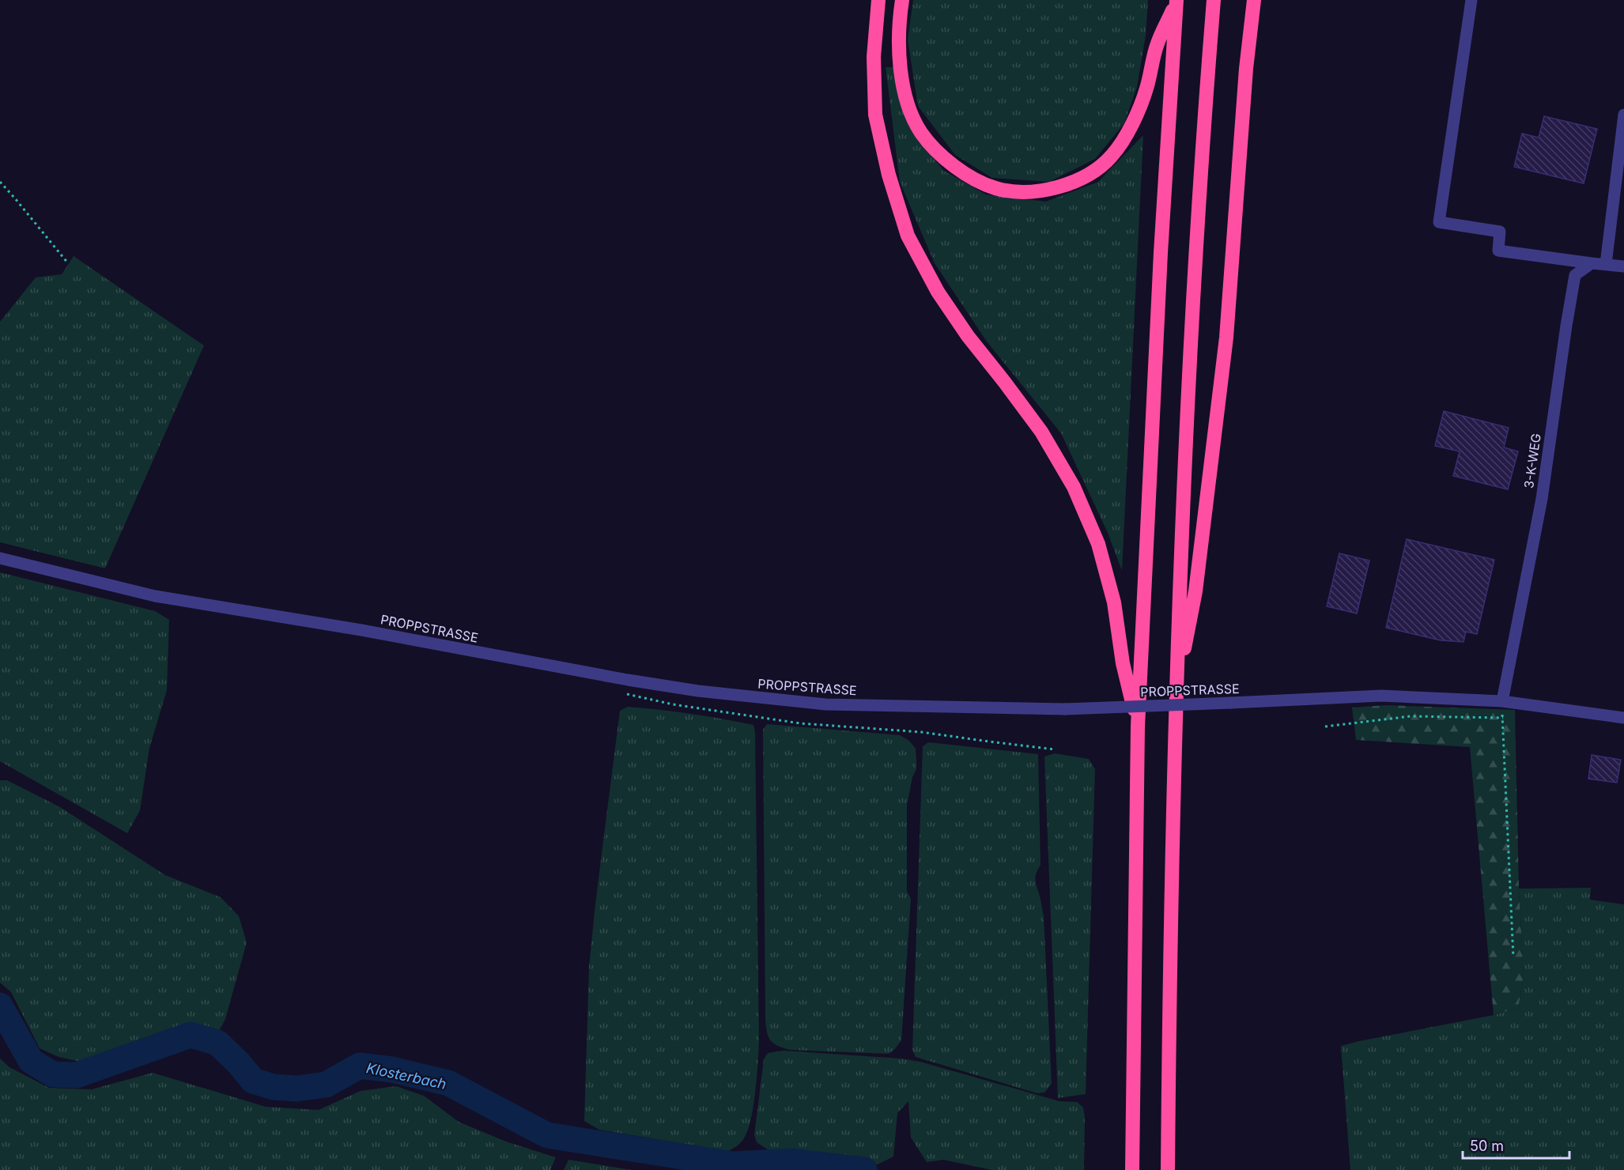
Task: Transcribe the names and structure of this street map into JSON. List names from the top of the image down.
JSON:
{
  "streets": {
    "street": ["3-K-WEG", "PROPPSTRASSE"]
  },
  "crossings": [
    ["3-K-WEG", "PROPPSTRASSE"]
  ],
  "water": ["Klosterbach"],
  "scale_bar": "50 m"
}
